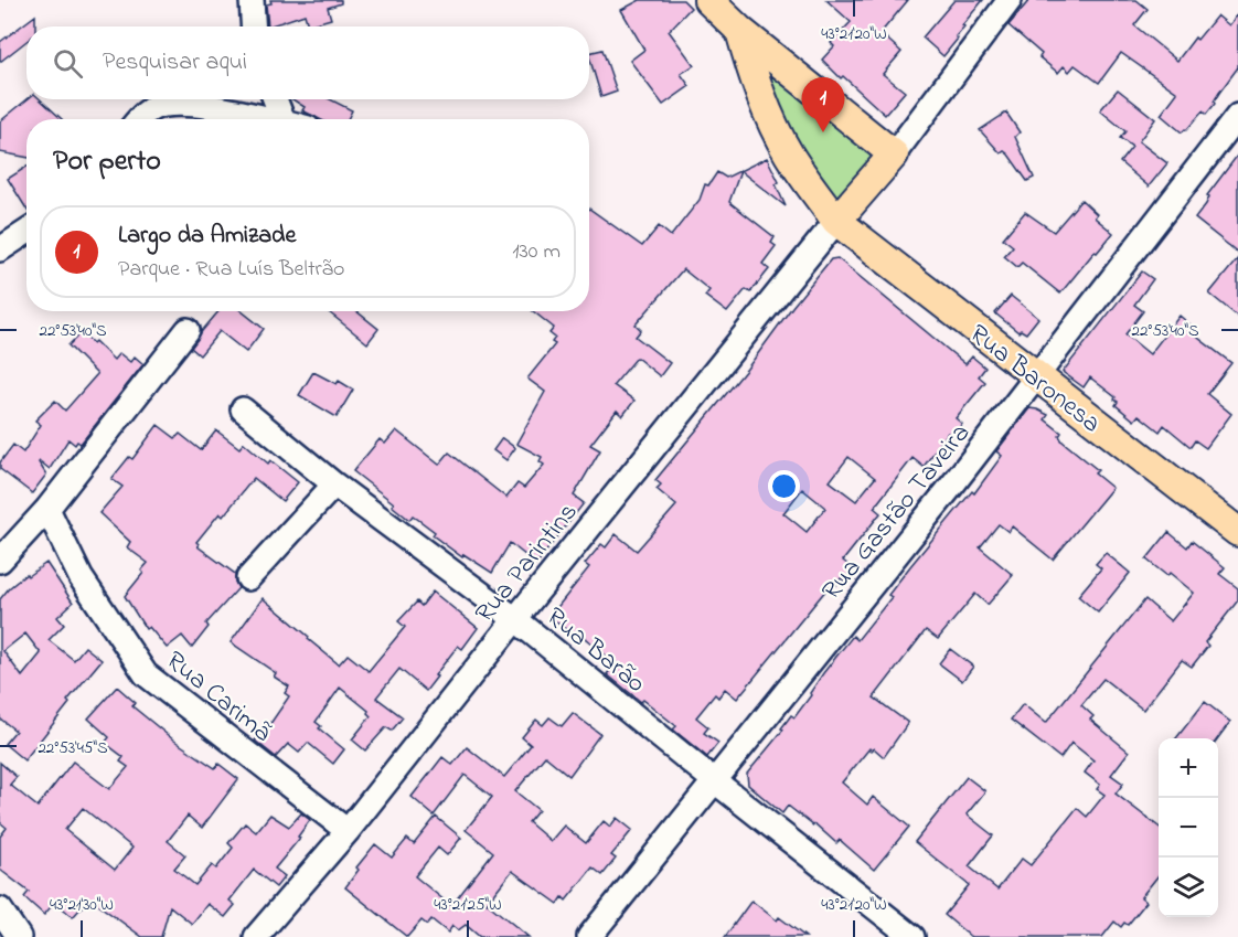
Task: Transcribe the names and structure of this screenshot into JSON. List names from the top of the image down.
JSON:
{
  "streets": {
    "main road": ["Rua Baronesa"],
    "street": [
      "Rua Gastão Taveira",
      "Rua Parintins",
      "Rua Barão",
      "Rua Carimã"
    ]
  },
  "crossings": [
    ["Rua Baronesa", "Rua Gastão Taveira"],
    ["Rua Baronesa", "Rua Parintins"],
    ["Rua Gastão Taveira", "Rua Barão"],
    ["Rua Parintins", "Rua Barão"],
    ["Rua Parintins", "Rua Carimã"]
  ],
  "page": {
    "search": "Pesquisar aqui",
    "pins": "1",
    "heading": "Por perto",
    "list": [
      {
        "mark": "1",
        "name": "Largo da Amizade",
        "note": "Parque · Rua Luís Beltrão",
        "value": "130 m"
      }
    ],
    "map_buttons": ["+", "−"]
  },
  "coordinates": [
    "43°21'20\"W",
    "22°53'40\"S",
    "22°53'45\"S",
    "43°21'30\"W",
    "43°21'25\"W"
  ]
}
